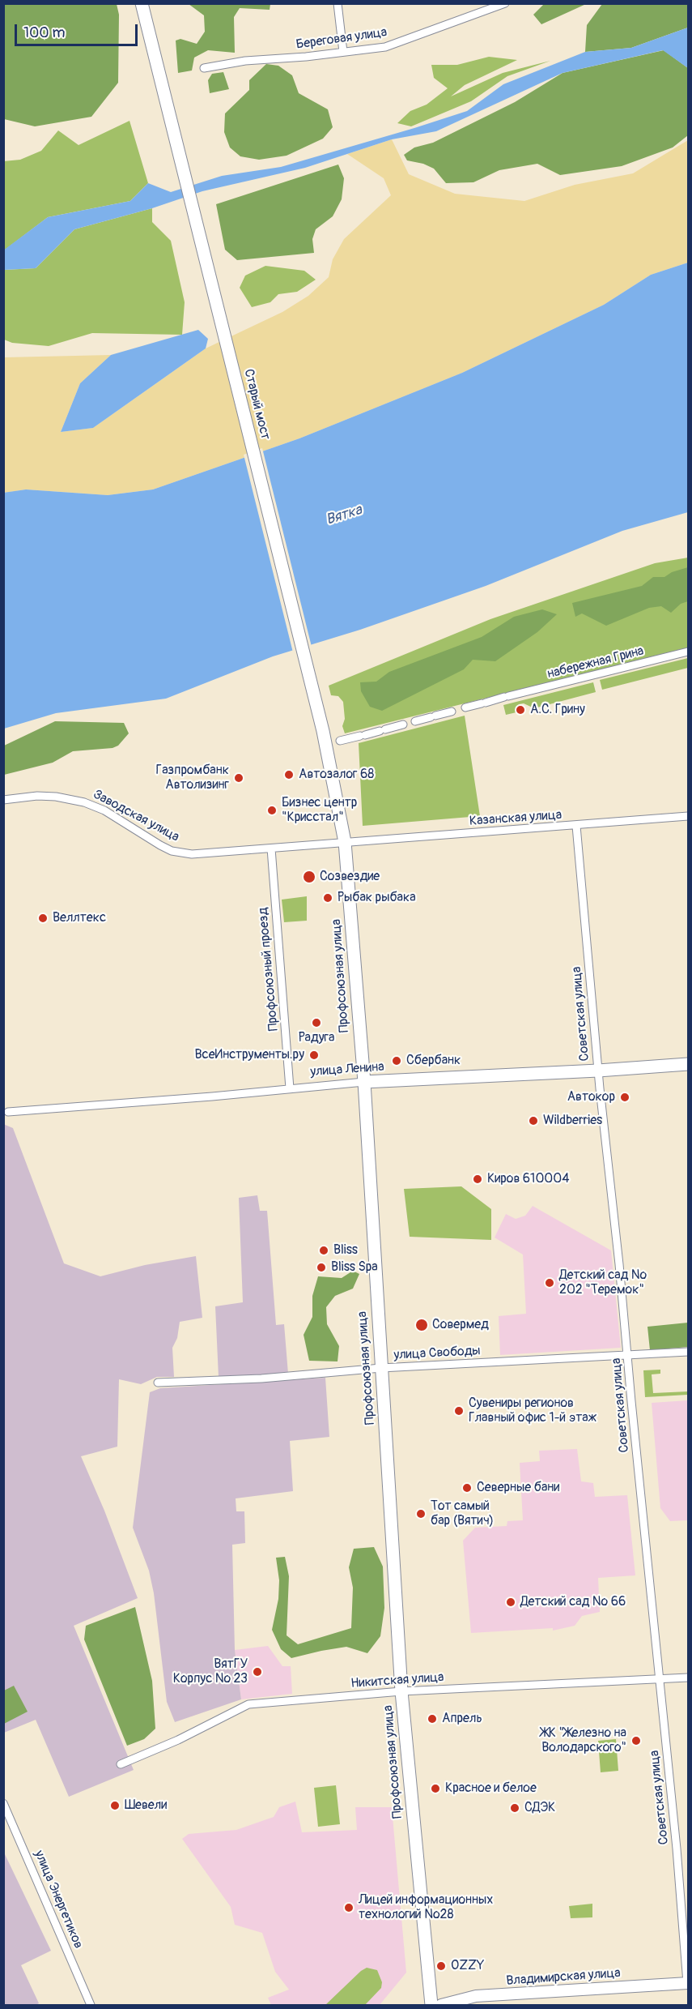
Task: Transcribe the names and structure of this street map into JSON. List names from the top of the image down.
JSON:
{
  "streets": {
    "main road": [
      "Старый мост",
      "Профсоюзная улица",
      "улица Ленина",
      "Владимирская улица"
    ],
    "street": [
      "Береговая улица",
      "набережная Грина",
      "Заводская улица",
      "Казанская улица",
      "Профсоюзный проезд",
      "Советская улица",
      "улица Свободы",
      "Никитская улица",
      "улица Энергетиков"
    ]
  },
  "crossings": [
    ["Старый мост", "Профсоюзная улица"],
    ["Заводская улица", "Казанская улица"],
    ["Заводская улица", "Профсоюзный проезд"],
    ["Заводская улица", "Профсоюзная улица"],
    ["Казанская улица", "Профсоюзная улица"],
    ["Казанская улица", "Советская улица"],
    ["Профсоюзный проезд", "улица Ленина"],
    ["Профсоюзная улица", "улица Ленина"],
    ["Профсоюзная улица", "улица Свободы"],
    ["Профсоюзная улица", "Никитская улица"],
    ["Советская улица", "улица Ленина"],
    ["Советская улица", "улица Свободы"],
    ["Советская улица", "Никитская улица"],
    ["Советская улица", "Владимирская улица"]
  ],
  "water": ["Вятка"],
  "places": [
    "А.С. Грину",
    "Автозалог 68",
    "Газпромбанк Автолизинг",
    "Бизнес центр \"Крисстал\"",
    "Созвездие",
    "Рыбак рыбака",
    "Веллтекс",
    "Радуга",
    "ВсеИнструменты.ру",
    "Сбербанк",
    "Автокор",
    "Wildberries",
    "Киров 610004",
    "Bliss",
    "Bliss Spa",
    "Детский сад № 202 \"Теремок\"",
    "Совермед",
    "Сувениры регионов Главный офис 1-й этаж",
    "Северные бани",
    "Тот самый бар (Вятич)",
    "Детский сад № 66",
    "ВятГУ Корпус № 23",
    "Апрель",
    "ЖК \"Железно на Володарского\"",
    "Красное и белое",
    "Шевели",
    "СДЭК",
    "Лицей информационных технологий №28",
    "OZZY"
  ],
  "scale_bar": "100 m"
}
